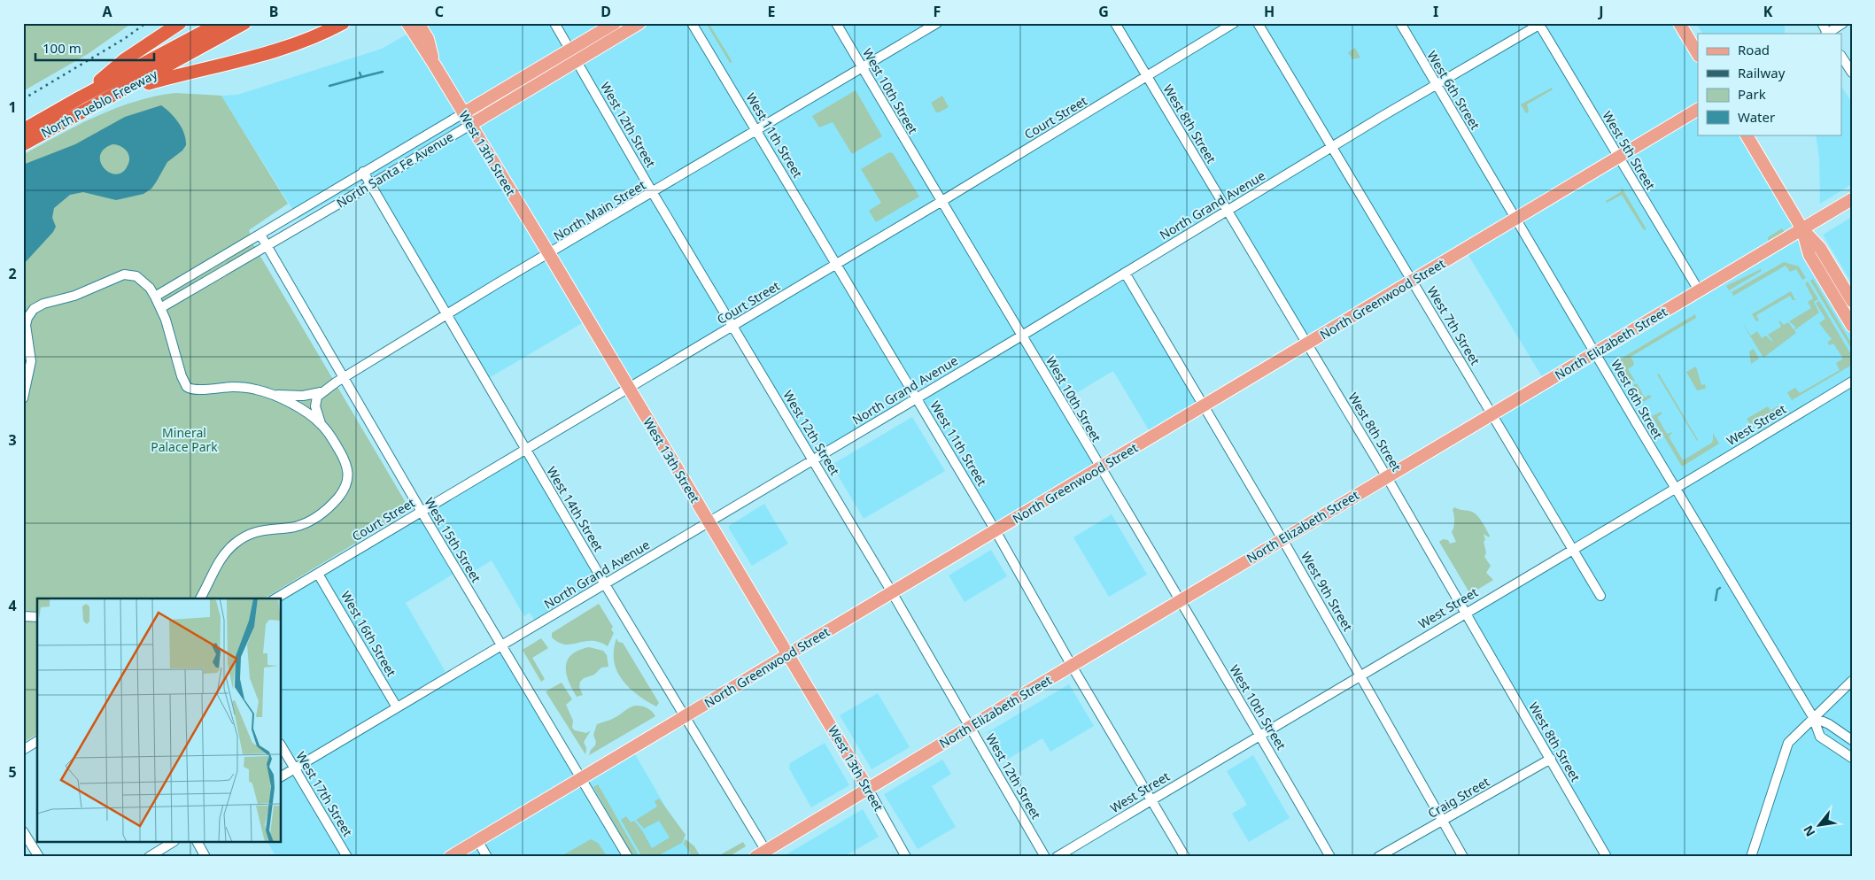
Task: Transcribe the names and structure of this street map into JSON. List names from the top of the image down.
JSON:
{
  "streets": {
    "highway": ["North Pueblo Freeway"],
    "main road": [
      "West 13th Street",
      "North Santa Fe Avenue",
      "North Greenwood Street",
      "North Elizabeth Street"
    ],
    "street": [
      "West 6th Street",
      "West 10th Street",
      "Court Street",
      "West 8th Street",
      "West 12th Street",
      "West 11th Street",
      "West 5th Street",
      "North Grand Avenue",
      "North Main Street",
      "West 7th Street",
      "West Street",
      "West 14th Street",
      "West 15th Street",
      "West 9th Street",
      "West 16th Street",
      "West 17th Street",
      "Craig Street"
    ]
  },
  "crossings": [
    ["West 6th Street", "North Grand Avenue"],
    ["West 6th Street", "North Greenwood Street"],
    ["West 6th Street", "North Elizabeth Street"],
    ["West 6th Street", "West Street"],
    ["West 10th Street", "Court Street"],
    ["West 10th Street", "North Grand Avenue"],
    ["West 10th Street", "North Main Street"],
    ["West 10th Street", "North Greenwood Street"],
    ["West 10th Street", "North Elizabeth Street"],
    ["West 10th Street", "West Street"],
    ["Court Street", "West 8th Street"],
    ["Court Street", "West 12th Street"],
    ["Court Street", "West 11th Street"],
    ["Court Street", "West 13th Street"],
    ["Court Street", "West 14th Street"],
    ["Court Street", "West 15th Street"],
    ["Court Street", "West 16th Street"],
    ["West 8th Street", "North Grand Avenue"],
    ["West 8th Street", "North Greenwood Street"],
    ["West 8th Street", "North Elizabeth Street"],
    ["West 8th Street", "West Street"],
    ["West 8th Street", "Craig Street"],
    ["West 12th Street", "North Santa Fe Avenue"],
    ["West 12th Street", "North Grand Avenue"],
    ["West 12th Street", "North Main Street"],
    ["West 12th Street", "North Greenwood Street"],
    ["West 12th Street", "North Elizabeth Street"],
    ["West 11th Street", "North Grand Avenue"],
    ["West 11th Street", "North Main Street"],
    ["West 11th Street", "North Greenwood Street"],
    ["West 11th Street", "North Elizabeth Street"],
    ["West 11th Street", "West Street"],
    ["West 5th Street", "North Grand Avenue"],
    ["West 5th Street", "North Greenwood Street"],
    ["West 5th Street", "North Elizabeth Street"],
    ["West 13th Street", "North Santa Fe Avenue"],
    ["West 13th Street", "North Grand Avenue"],
    ["West 13th Street", "North Main Street"],
    ["West 13th Street", "North Greenwood Street"],
    ["West 13th Street", "North Elizabeth Street"],
    ["North Santa Fe Avenue", "North Main Street"],
    ["North Santa Fe Avenue", "West 14th Street"],
    ["North Santa Fe Avenue", "West 15th Street"],
    ["North Grand Avenue", "West 7th Street"],
    ["North Grand Avenue", "West 14th Street"],
    ["North Grand Avenue", "West 15th Street"],
    ["North Grand Avenue", "West 9th Street"],
    ["North Grand Avenue", "West 16th Street"],
    ["North Grand Avenue", "West 17th Street"],
    ["North Main Street", "West 14th Street"],
    ["North Main Street", "West 15th Street"],
    ["North Greenwood Street", "West 7th Street"],
    ["North Greenwood Street", "West 14th Street"],
    ["North Greenwood Street", "West 15th Street"],
    ["North Greenwood Street", "West 9th Street"],
    ["West 7th Street", "North Elizabeth Street"],
    ["West 7th Street", "West Street"],
    ["North Elizabeth Street", "West 14th Street"],
    ["North Elizabeth Street", "West 9th Street"],
    ["West Street", "West 9th Street"],
    ["West 9th Street", "Craig Street"]
  ],
  "parks": ["Mineral Palace Park"],
  "legend": [
    "Road",
    "Railway",
    "Park",
    "Water"
  ],
  "scale_bar": "100 m",
  "north": "bottom left",
  "grid": {
    "columns": [
      "A",
      "B",
      "C",
      "D",
      "E",
      "F",
      "G",
      "H",
      "I",
      "J",
      "K"
    ],
    "rows": [
      "1",
      "2",
      "3",
      "4",
      "5"
    ]
  }
}
